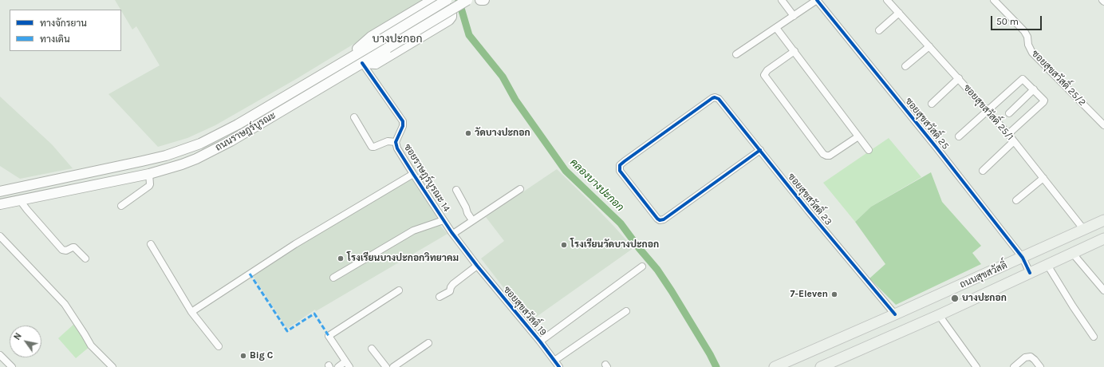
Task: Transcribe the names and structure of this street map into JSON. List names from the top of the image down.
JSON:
{
  "streets": {
    "main road": ["ถนนราษฎร์บูรณะ", "ถนนสุขสวัสดิ์"],
    "street": [
      "ซอยสุขสวัสดิ์ 25/2",
      "ซอยสุขสวัสดิ์ 25/1",
      "ซอยสุขสวัสดิ์ 25",
      "ซอยราษฎร์บูรณะ 14",
      "ซอยสุขสวัสดิ์ 23",
      "ซอยสุขสวัสดิ์ 19"
    ]
  },
  "crossings": [
    ["ซอยสุขสวัสดิ์ 25/1", "ถนนสุขสวัสดิ์"],
    ["ซอยสุขสวัสดิ์ 25", "ถนนสุขสวัสดิ์"],
    ["ถนนราษฎร์บูรณะ", "ซอยราษฎร์บูรณะ 14"],
    ["ซอยราษฎร์บูรณะ 14", "ซอยสุขสวัสดิ์ 19"],
    ["ซอยสุขสวัสดิ์ 23", "ถนนสุขสวัสดิ์"]
  ],
  "districts": ["บางปะกอก"],
  "water": ["คลองบางปะกอก"],
  "places": [
    "วัดบางปะกอก",
    "โรงเรียนวัดบางปะกอก",
    "โรงเรียนบางปะกอกวิทยาคม",
    "7-Eleven",
    "บางปะกอก",
    "Big C"
  ],
  "legend": ["ทางจักรยาน", "ทางเดิน"],
  "scale_bar": "50 m",
  "north": "top left"
}
